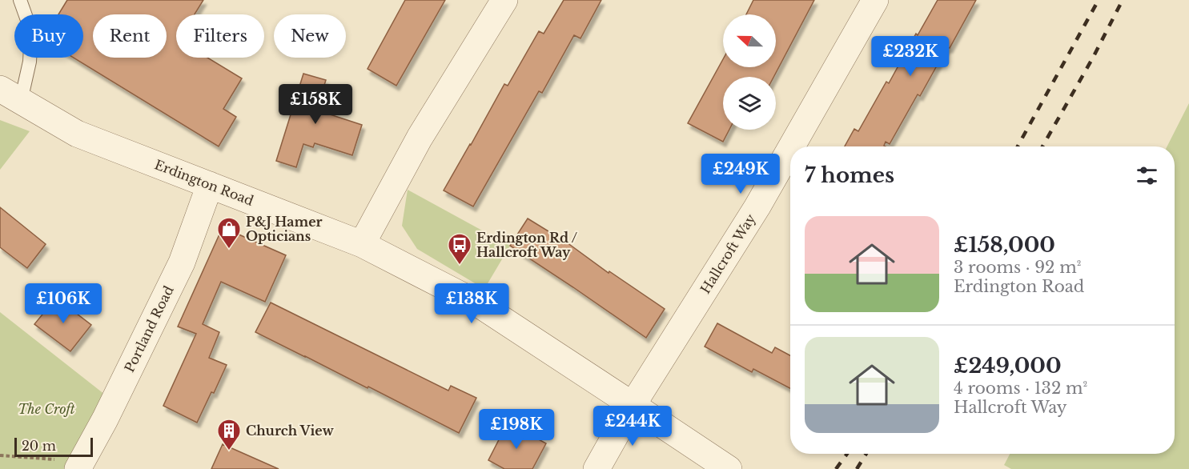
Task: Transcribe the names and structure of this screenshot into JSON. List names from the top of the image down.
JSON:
{
  "streets": {
    "street": ["Erdington Road", "Hallcroft Way", "Portland Road"]
  },
  "crossings": [
    ["Erdington Road", "Hallcroft Way"],
    ["Erdington Road", "Portland Road"]
  ],
  "parks": ["The Croft"],
  "places": {
    "shop": ["P&J Hamer Opticians"],
    "bus stop": ["Erdington Rd / Hallcroft Way"],
    "building": ["Church View"]
  },
  "scale_bar": "20 m",
  "north": "left",
  "page": {
    "chip": [
      "Buy",
      "Rent",
      "Filters",
      "New"
    ],
    "price": [
      "£232K",
      "£158K",
      "£249K",
      "£106K",
      "£138K",
      "£244K",
      "£198K"
    ],
    "heading": "7 homes",
    "list": [
      {
        "name": "£158,000",
        "note": "3 rooms · 92 m² · Erdington Road"
      },
      {
        "name": "£249,000",
        "note": "4 rooms · 132 m² · Hallcroft Way"
      }
    ],
    "scale": "20 m"
  }
}
